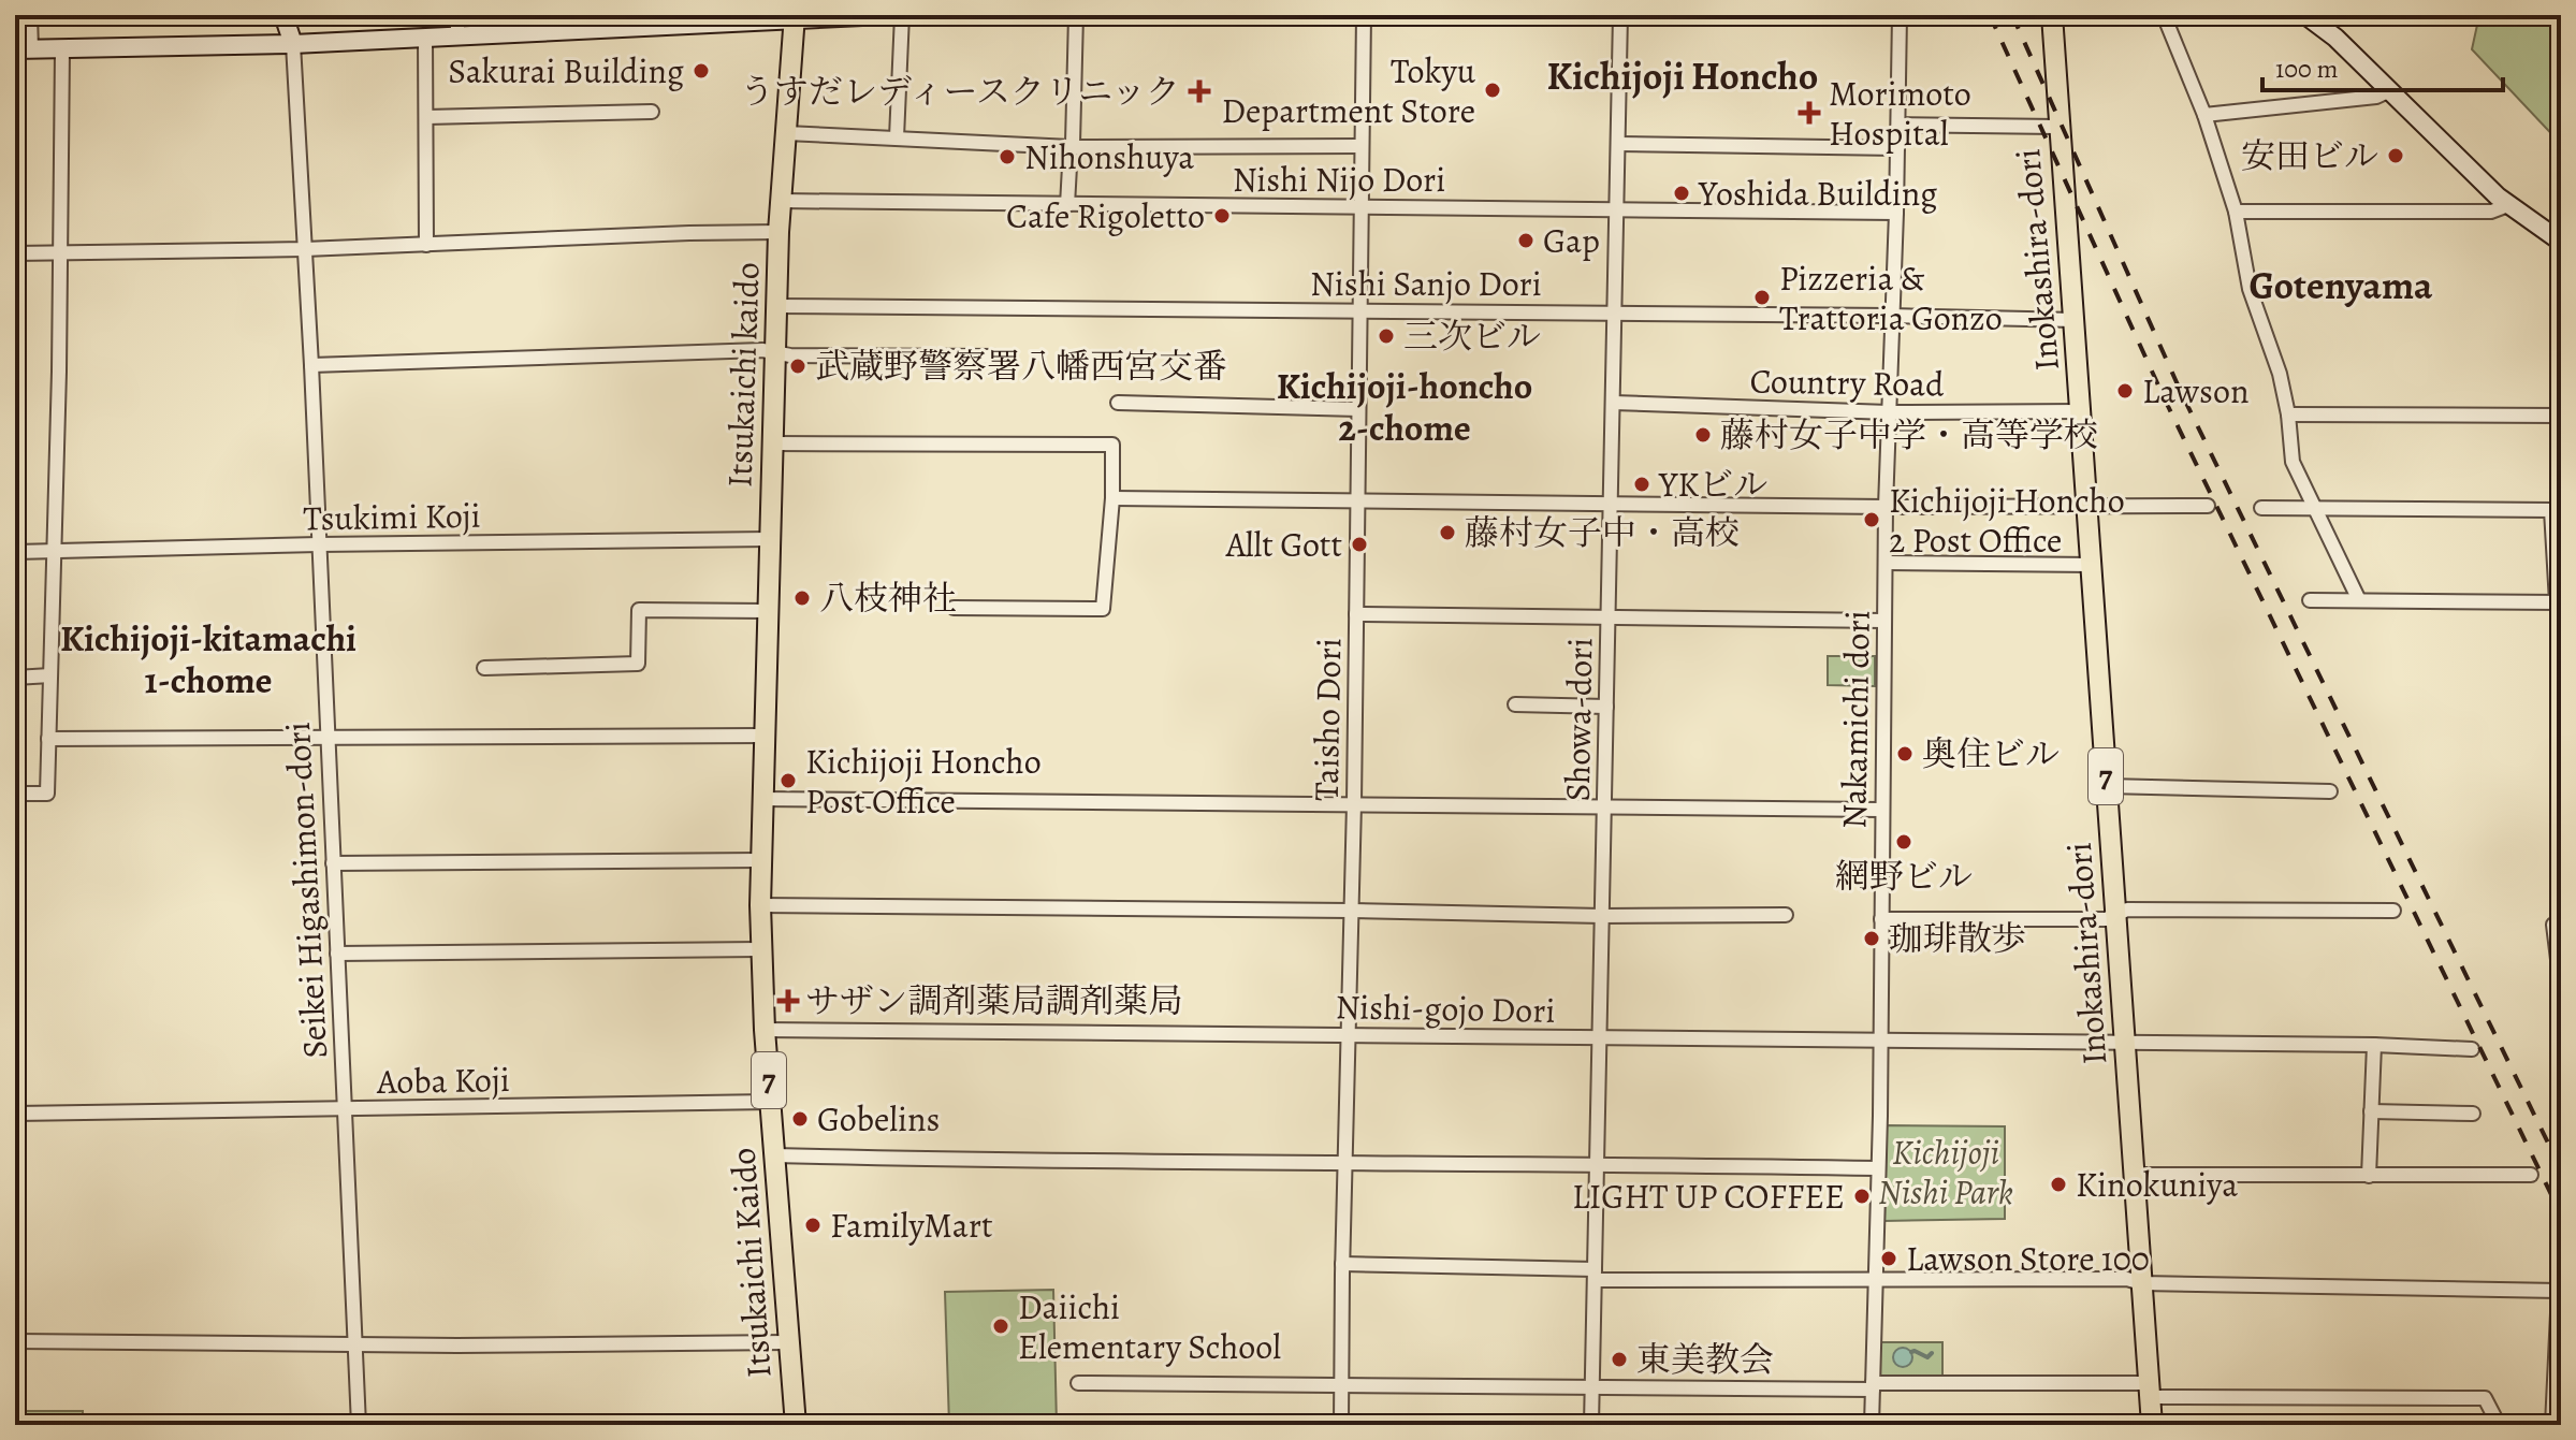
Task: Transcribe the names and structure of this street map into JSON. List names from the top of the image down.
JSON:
{
  "streets": {
    "main road": [
      "Inokashira-dori",
      "Itsukaichi kaido",
      "7",
      "Itsukaichi Kaido"
    ],
    "street": [
      "Nishi Nijo Dori",
      "Nishi Sanjo Dori",
      "Country Road",
      "Tsukimi Koji",
      "Taisho Dori",
      "Showa-dori",
      "Nakamichi dori",
      "Seikei Higashimon-dori",
      "Nishi-gojo Dori",
      "Aoba Koji"
    ]
  },
  "crossings": [
    ["Nishi Nijo Dori", "Itsukaichi kaido"],
    ["Nishi Nijo Dori", "Taisho Dori"],
    ["Nishi Nijo Dori", "Showa-dori"],
    ["Nishi Nijo Dori", "Nakamichi dori"],
    ["Inokashira-dori", "Nishi Sanjo Dori"],
    ["Inokashira-dori", "Country Road"],
    ["Inokashira-dori", "Nishi-gojo Dori"],
    ["Nishi Sanjo Dori", "Itsukaichi kaido"],
    ["Nishi Sanjo Dori", "Taisho Dori"],
    ["Nishi Sanjo Dori", "Showa-dori"],
    ["Nishi Sanjo Dori", "Nakamichi dori"],
    ["Itsukaichi kaido", "Tsukimi Koji"],
    ["Itsukaichi kaido", "Itsukaichi Kaido"],
    ["Country Road", "Showa-dori"],
    ["Country Road", "Nakamichi dori"],
    ["Tsukimi Koji", "Seikei Higashimon-dori"],
    ["Taisho Dori", "Nishi-gojo Dori"],
    ["Showa-dori", "Nishi-gojo Dori"],
    ["Nakamichi dori", "Nishi-gojo Dori"],
    ["Seikei Higashimon-dori", "Aoba Koji"],
    ["Nishi-gojo Dori", "Itsukaichi Kaido"],
    ["Aoba Koji", "Itsukaichi Kaido"]
  ],
  "districts": [
    "Kichijoji Honcho",
    "Gotenyama",
    "Kichijoji-honcho 2-chome",
    "Kichijoji-kitamachi 1-chome"
  ],
  "parks": ["Kichijoji Nishi Park"],
  "places": {
    "other": [
      "Sakurai Building",
      "Tokyu Department Store",
      "安田ビル",
      "Nihonshuya",
      "Yoshida Building",
      "Cafe Rigoletto",
      "Gap",
      "Pizzeria & Trattoria Gonzo",
      "三次ビル",
      "武蔵野警察署八幡西宮交番",
      "Lawson",
      "藤村女子中学・高等学校",
      "YKビル",
      "Kichijoji Honcho 2 Post Office",
      "藤村女子中・高校",
      "Allt Gott",
      "八枝神社",
      "奥住ビル",
      "Kichijoji Honcho Post Office",
      "網野ビル",
      "珈琲散歩",
      "Gobelins",
      "Kinokuniya",
      "LIGHT UP COFFEE",
      "FamilyMart",
      "Lawson Store 100",
      "Daiichi Elementary School",
      "東美教会"
    ],
    "health": ["うすだレディースクリニック", "Morimoto Hospital", "サザン調剤薬局調剤薬局"]
  },
  "scale_bar": "100 m"
}
